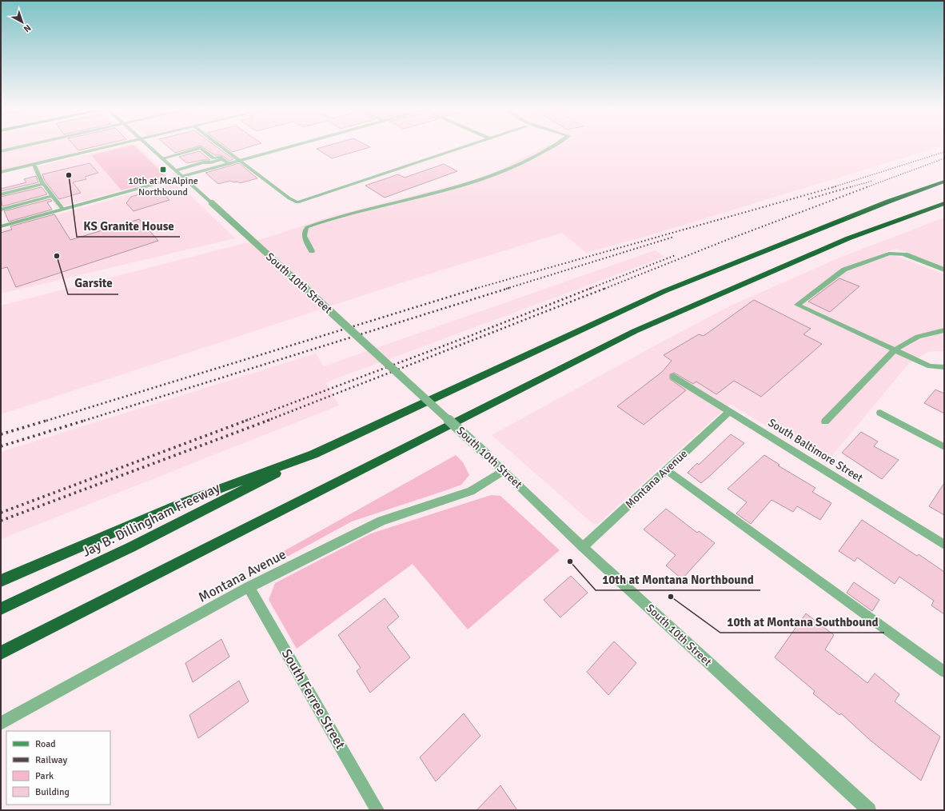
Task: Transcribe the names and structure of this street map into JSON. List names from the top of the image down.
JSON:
{
  "streets": {
    "highway": ["Jay B. Dillingham Freeway"],
    "street": [
      "South 10th Street",
      "South Baltimore Street",
      "Montana Avenue",
      "South Ferree Street"
    ]
  },
  "crossings": [
    ["South 10th Street", "Montana Avenue"],
    ["South Baltimore Street", "Montana Avenue"],
    ["Montana Avenue", "South Ferree Street"]
  ],
  "places": {
    "transit": ["10th at McAlpine Northbound"],
    "other": [
      "KS Granite House",
      "Garsite",
      "10th at Montana Northbound",
      "10th at Montana Southbound"
    ]
  },
  "legend": [
    "Road",
    "Railway",
    "Park",
    "Building"
  ],
  "north": "bottom right"
}
